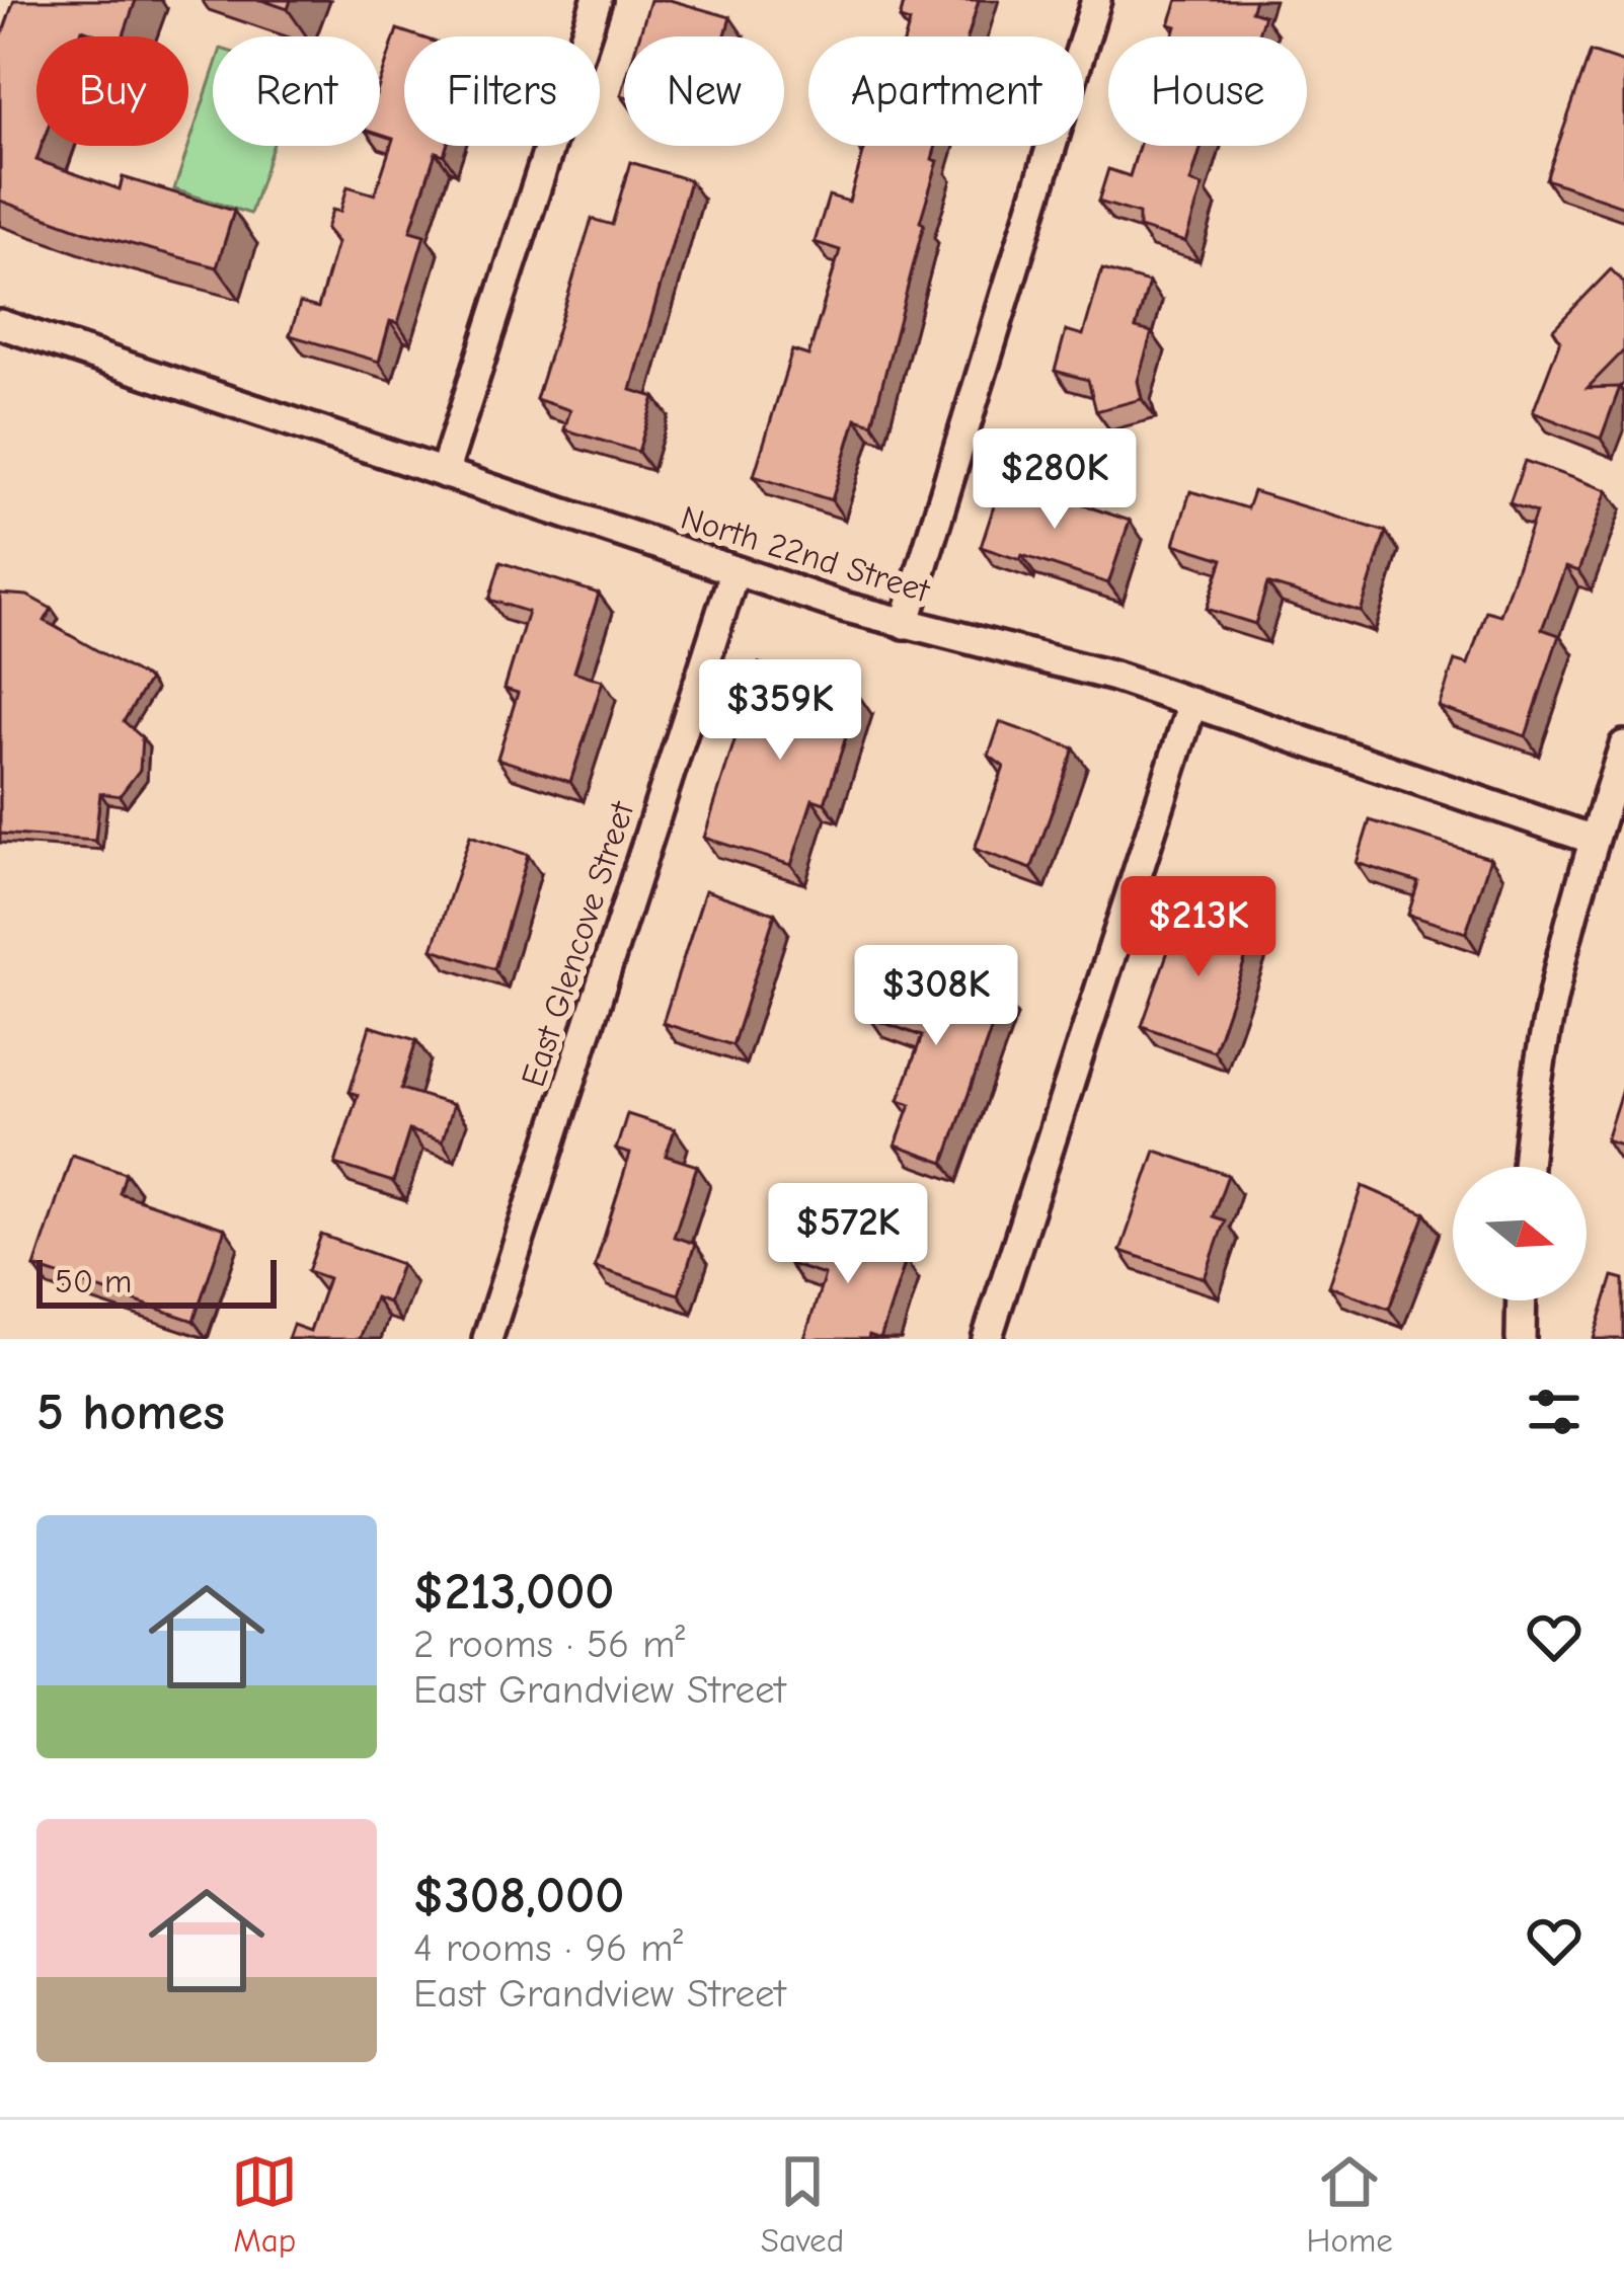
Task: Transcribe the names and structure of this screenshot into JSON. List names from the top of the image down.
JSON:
{
  "streets": {
    "street": ["North 22nd Street", "East Glencove Street"]
  },
  "crossings": [
    ["North 22nd Street", "East Glencove Street"]
  ],
  "scale_bar": "50 m",
  "north": "right",
  "page": {
    "chip": [
      "Buy",
      "Rent",
      "Filters",
      "New",
      "Apartment",
      "House"
    ],
    "price": [
      "$280K",
      "$359K",
      "$213K",
      "$308K",
      "$572K"
    ],
    "scale": "50 m",
    "heading": "5 homes",
    "list": [
      {
        "name": "$213,000",
        "note": "2 rooms · 56 m² · East Grandview Street"
      },
      {
        "name": "$308,000",
        "note": "4 rooms · 96 m² · East Grandview Street"
      }
    ],
    "tabs": ["Map", "Saved", "Home"]
  }
}
